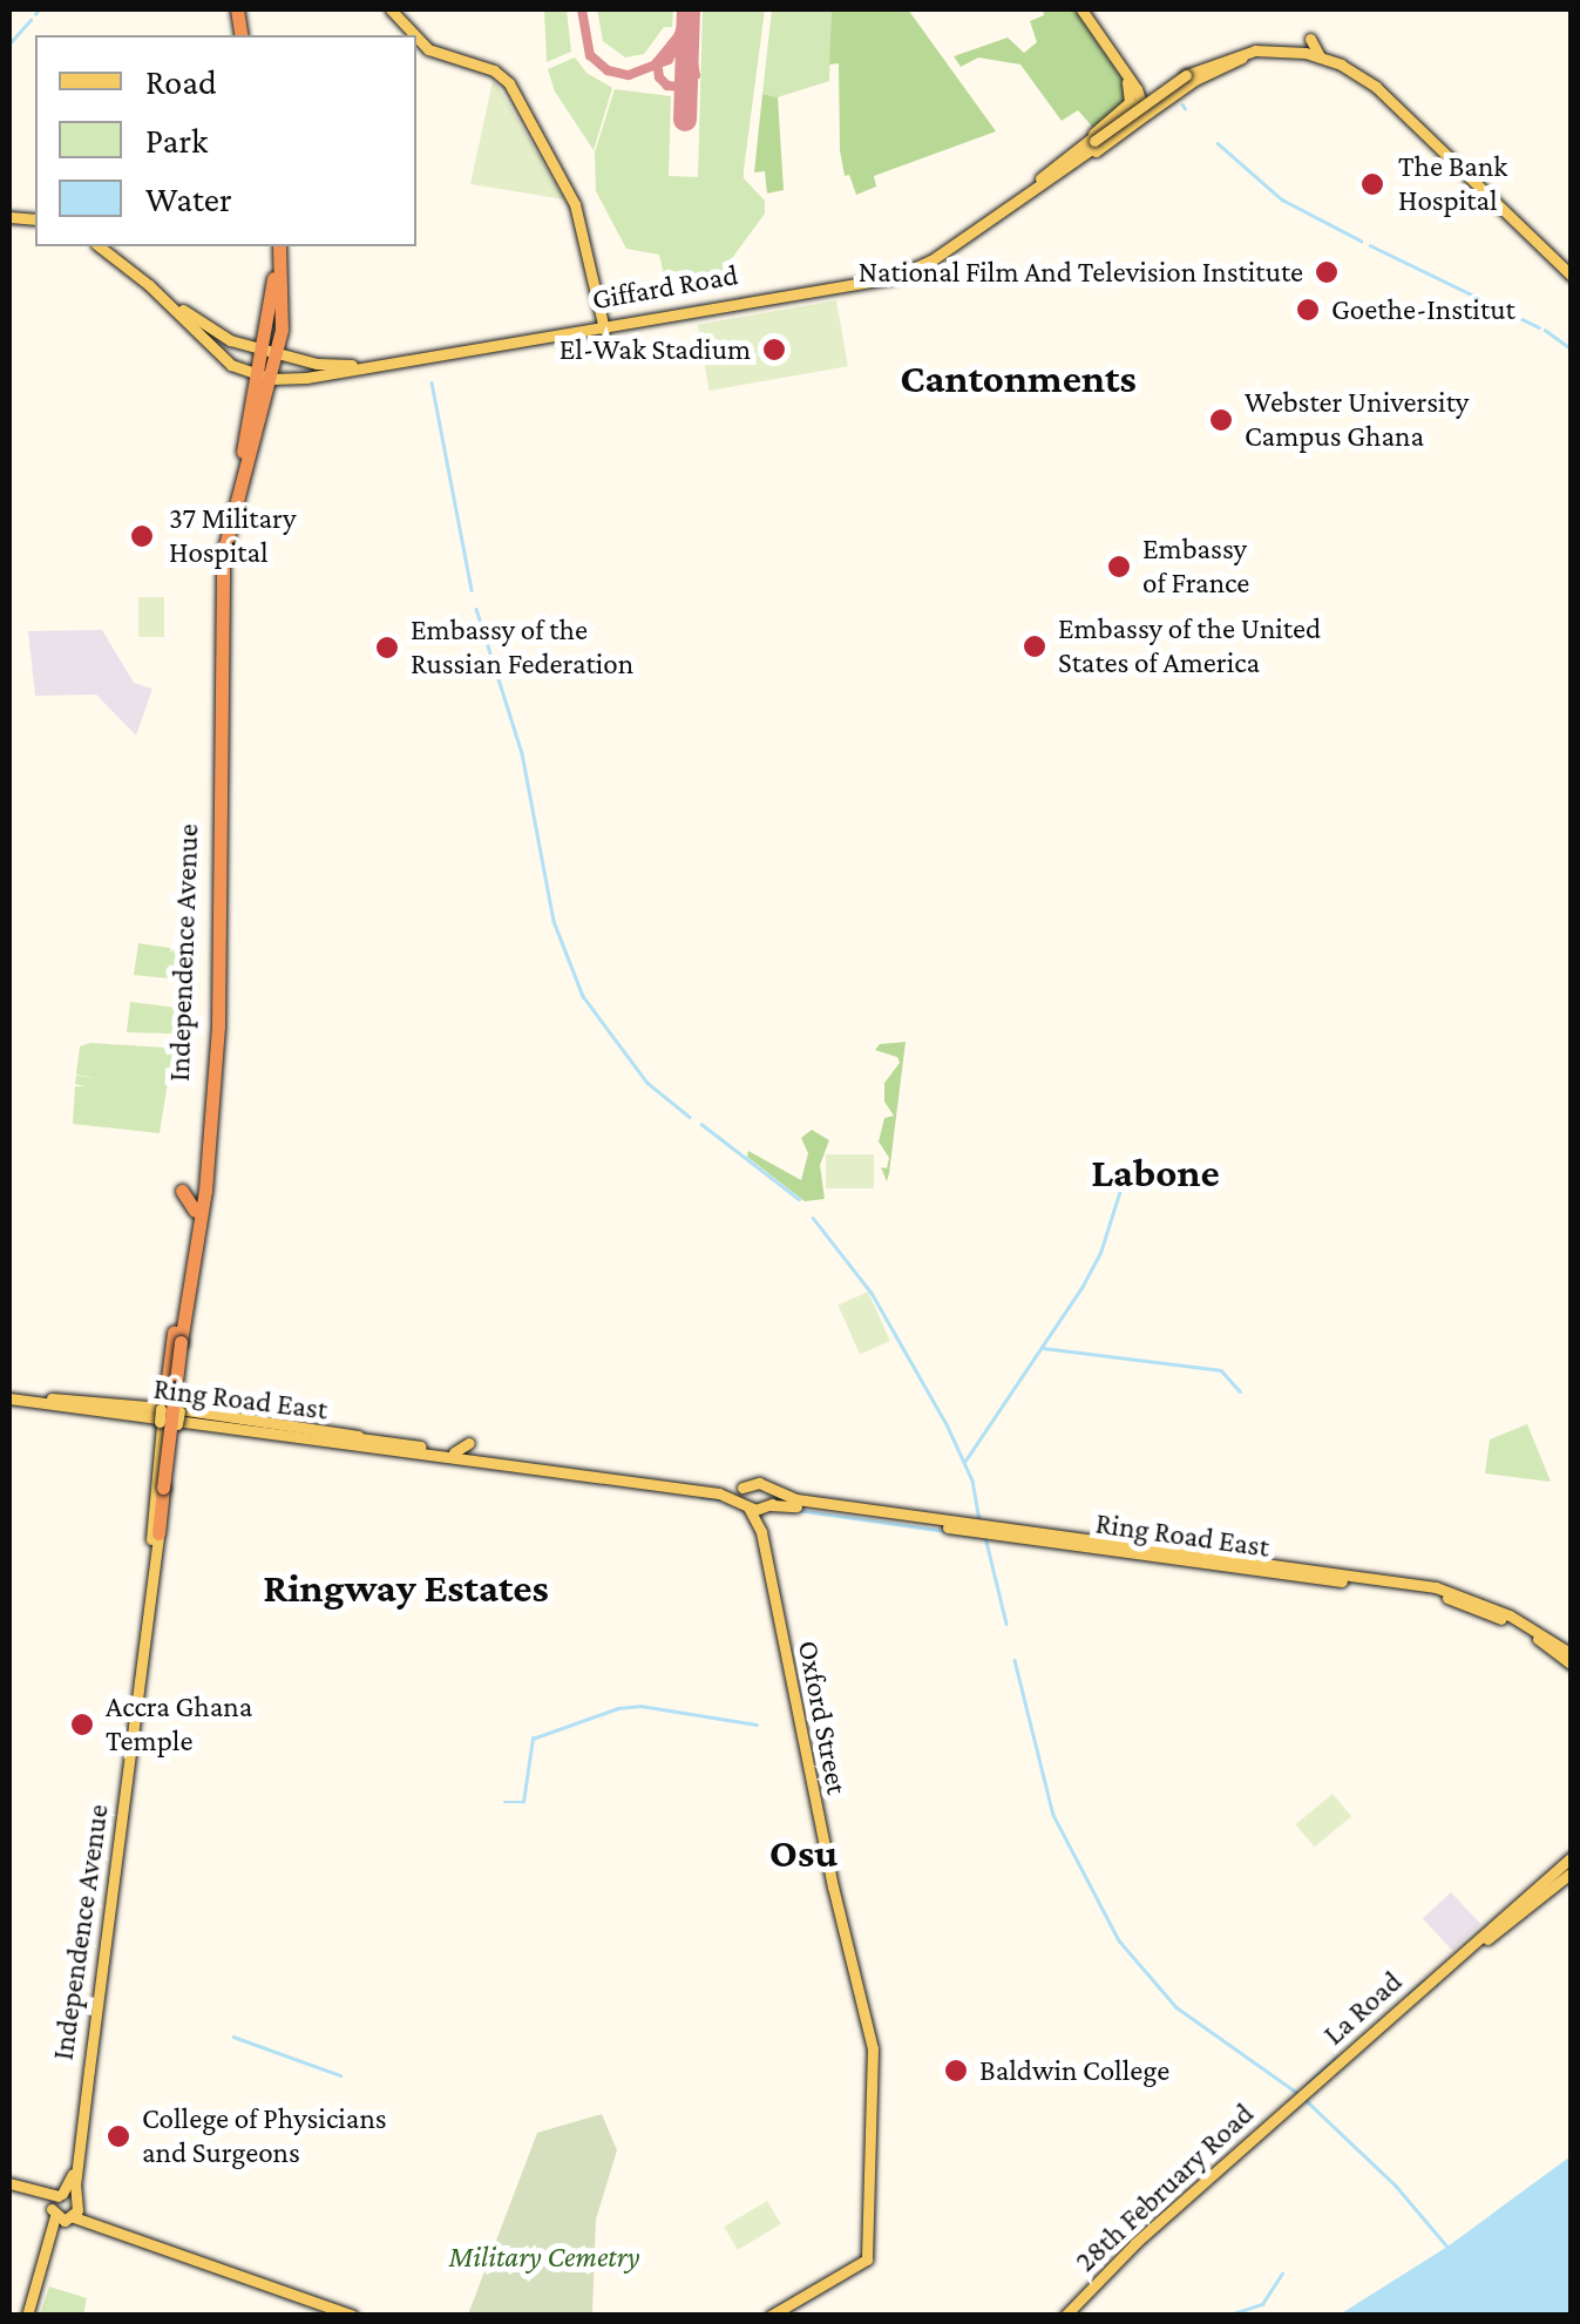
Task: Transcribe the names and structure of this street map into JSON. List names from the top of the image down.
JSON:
{
  "streets": {
    "highway": ["Independence Avenue"],
    "main road": [
      "Giffard Road",
      "Ring Road East",
      "Oxford Street",
      "La Road",
      "28th February Road"
    ]
  },
  "crossings": [
    ["Giffard Road", "Independence Avenue"],
    ["Independence Avenue", "Ring Road East"],
    ["Ring Road East", "Oxford Street"],
    ["La Road", "28th February Road"]
  ],
  "districts": [
    "Cantonments",
    "Labone",
    "Ringway Estates",
    "Osu"
  ],
  "parks": ["Military Cemetry"],
  "places": [
    "The Bank Hospital",
    "National Film And Television Institute",
    "Goethe-Institut",
    "El-Wak Stadium",
    "Webster University Campus Ghana",
    "37 Military Hospital",
    "Embassy of France",
    "Embassy of the United States of America",
    "Embassy of the Russian Federation",
    "Accra Ghana Temple",
    "Baldwin College",
    "College of Physicians and Surgeons"
  ],
  "legend": ["Road", "Park", "Water"]
}
